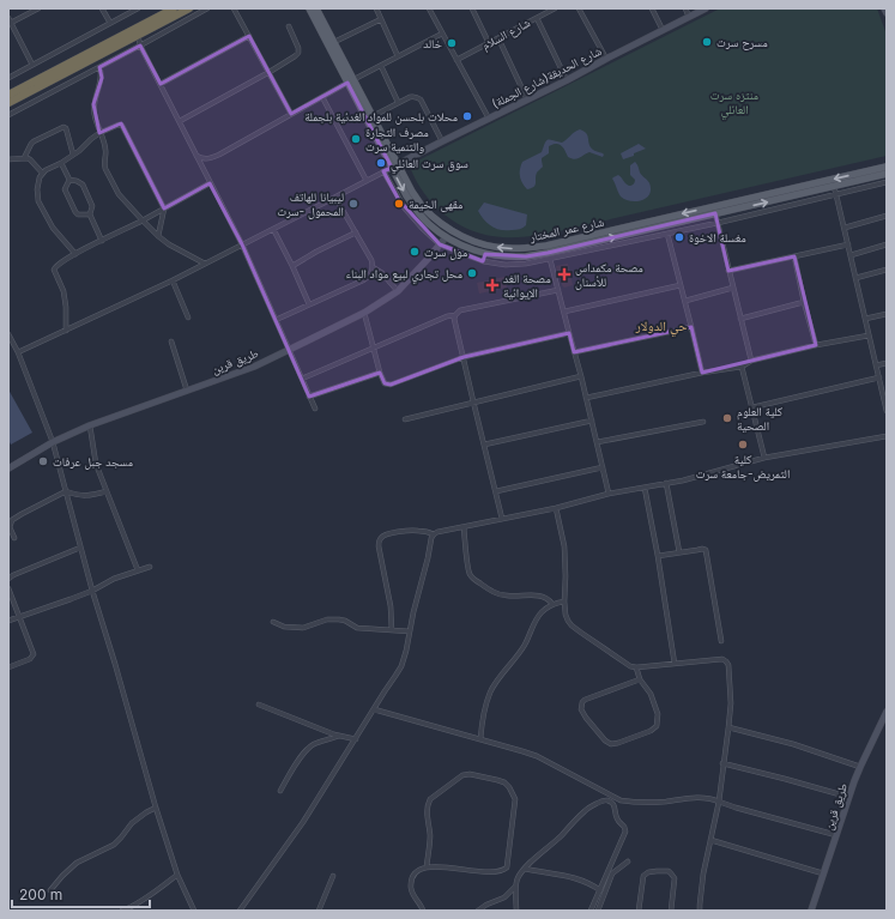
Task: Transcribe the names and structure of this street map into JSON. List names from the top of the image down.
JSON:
{
  "streets": {
    "main road": ["شارع عمر المختار"],
    "street": ["شارع السلام", "شارع الحديقة(شارع الجملة)", "طريق قرين"]
  },
  "crossings": [
    ["شارع الحديقة(شارع الجملة)", "شارع عمر المختار"]
  ],
  "districts": ["حي الدولار"],
  "parks": ["منتزه سرت العائلي"],
  "places": {
    "other": [
      "مسرح سرت",
      "خالد",
      "محلات بلحسن للمواد الغدئية بلجملة",
      "مصرف التجارة والتنمية سرت",
      "سوق سرت العائلي",
      "ليبيانا للهاتف المحمول -سرت",
      "مقهى الخيمة",
      "مغسلة الاخوة",
      "مول سرت",
      "محل تجاري لبيع مواد البناء",
      "كلية العلوم الصحية",
      "كلية التمريض-جامعة سرت",
      "مسجد جبل عرفات"
    ],
    "health": ["مصحة مكمداس للأسنان", "مصحة الغد الإيوائية"]
  },
  "scale_bar": "200 m"
}
